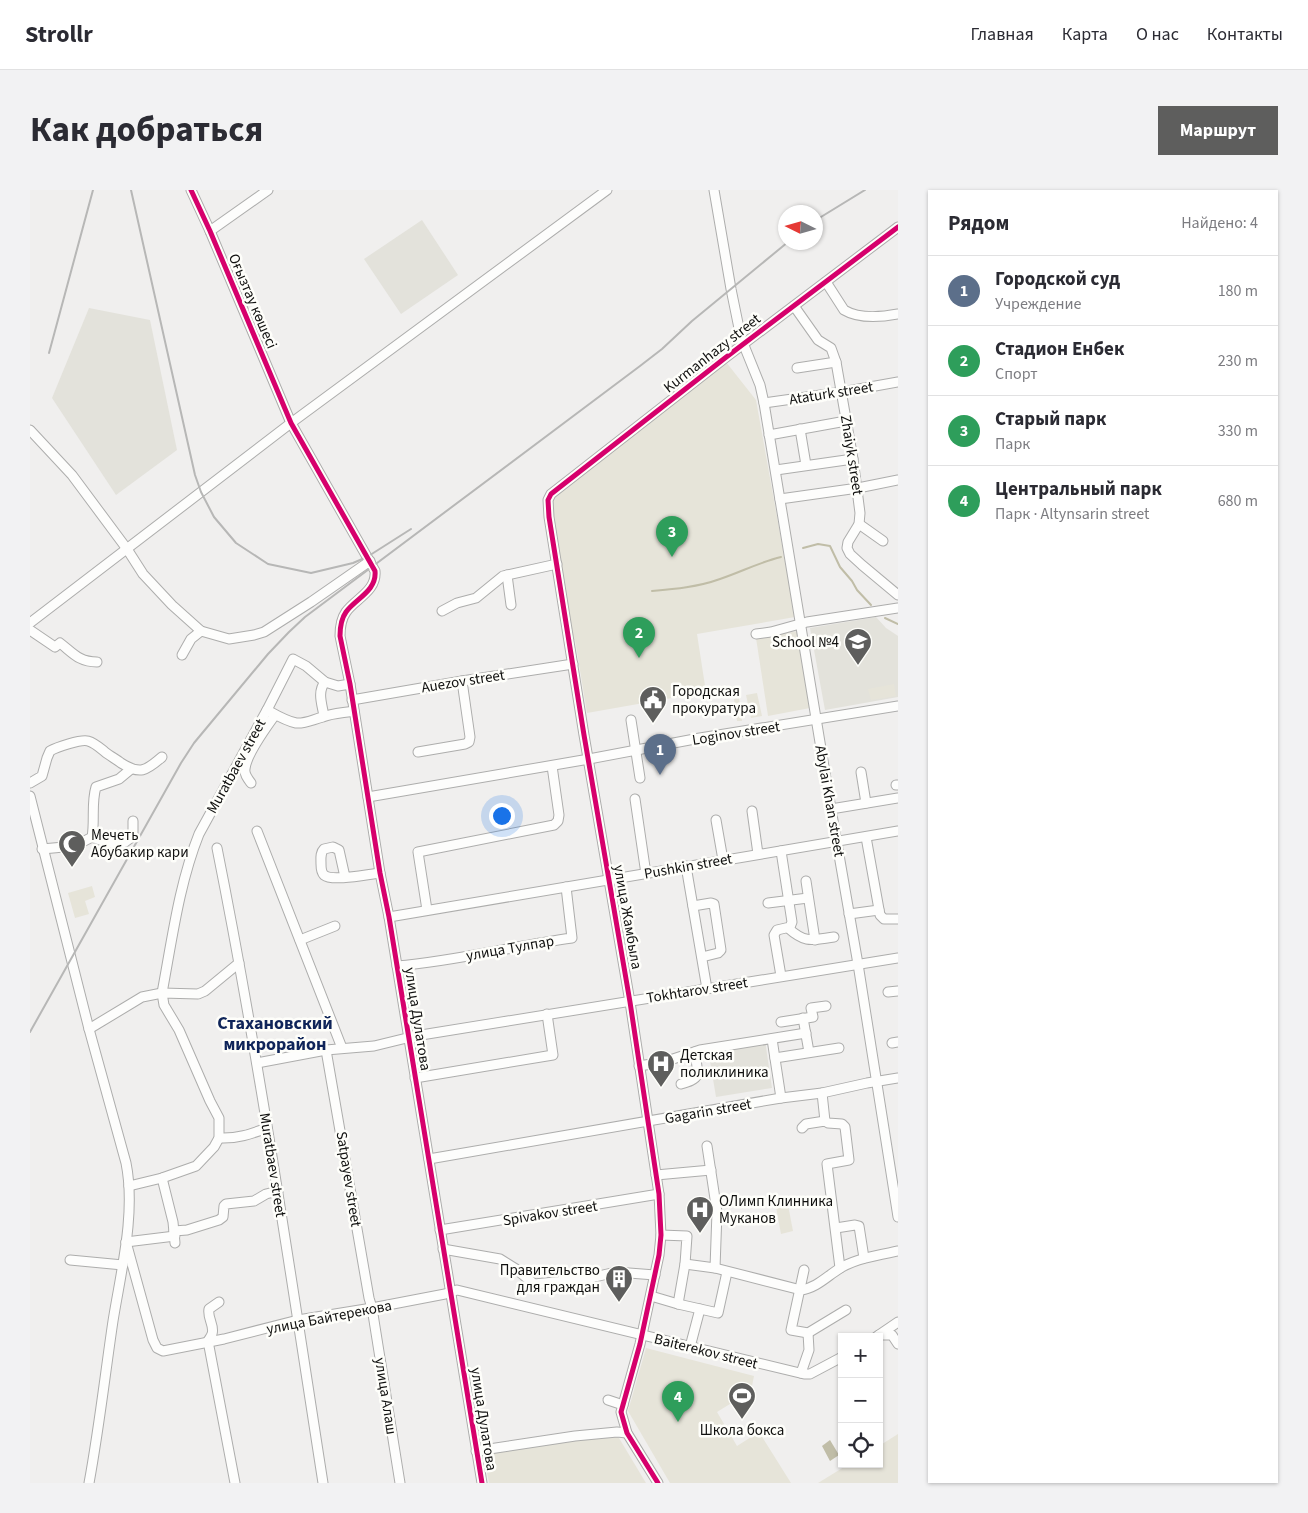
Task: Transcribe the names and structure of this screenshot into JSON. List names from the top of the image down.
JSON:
{
  "streets": {
    "street": [
      "Оғызтау көшесі",
      "Kurmanhazy street",
      "Ataturk street",
      "Zhaiyk street",
      "Auezov street",
      "Loginov street",
      "Muratbaev street",
      "Abylai Khan street",
      "Pushkin street",
      "улица Жамбыла",
      "улица Тулпар",
      "Tokhtarov street",
      "улица Дулатова",
      "Gagarin street",
      "Satpayev street",
      "Spivakov street",
      "улица Байтерекова",
      "Baiterekov street",
      "улица Алаш"
    ]
  },
  "crossings": [
    ["Оғызтау көшесі", "улица Дулатова"],
    ["Kurmanhazy street", "Zhaiyk street"],
    ["Kurmanhazy street", "Abylai Khan street"],
    ["Kurmanhazy street", "улица Жамбыла"],
    ["Ataturk street", "Zhaiyk street"],
    ["Ataturk street", "Abylai Khan street"],
    ["Auezov street", "улица Жамбыла"],
    ["Auezov street", "улица Дулатова"],
    ["Loginov street", "Abylai Khan street"],
    ["Loginov street", "улица Жамбыла"],
    ["Loginov street", "улица Дулатова"],
    ["Muratbaev street", "улица Байтерекова"],
    ["Abylai Khan street", "Pushkin street"],
    ["Abylai Khan street", "Tokhtarov street"],
    ["Abylai Khan street", "Gagarin street"],
    ["Pushkin street", "улица Жамбыла"],
    ["Pushkin street", "улица Тулпар"],
    ["Pushkin street", "улица Дулатова"],
    ["улица Жамбыла", "Tokhtarov street"],
    ["улица Жамбыла", "Gagarin street"],
    ["улица Жамбыла", "Spivakov street"],
    ["улица Жамбыла", "Baiterekov street"],
    ["улица Тулпар", "улица Дулатова"],
    ["Tokhtarov street", "улица Дулатова"],
    ["улица Дулатова", "Gagarin street"],
    ["улица Дулатова", "Spivakov street"],
    ["улица Дулатова", "улица Байтерекова"],
    ["улица Дулатова", "Baiterekov street"],
    ["Satpayev street", "улица Байтерекова"],
    ["Satpayev street", "улица Алаш"],
    ["улица Байтерекова", "Baiterekov street"],
    ["улица Байтерекова", "улица Алаш"]
  ],
  "districts": ["Стахановский микрорайон"],
  "places": {
    "school or university": ["School №4"],
    "public building": ["Городская прокуратура"],
    "mosque": ["Мечеть Абубакир кари"],
    "hospital": ["Детская поликлиника", "ОЛимп Клинника Муканов"],
    "building": ["Правительство для граждан"],
    "sports": ["Школа бокса"]
  },
  "north": "left",
  "page": {
    "header": "Strollr",
    "nav": [
      "Главная",
      "Карта",
      "О нас",
      "Контакты"
    ],
    "title": "Как добраться",
    "buttons": "Маршрут",
    "heading": ["Рядом", "Найдено: 4"],
    "list": [
      {
        "mark": "1",
        "name": "Городской суд",
        "note": "Учреждение",
        "value": "180 m"
      },
      {
        "mark": "2",
        "name": "Стадион Енбек",
        "note": "Спорт",
        "value": "230 m"
      },
      {
        "mark": "3",
        "name": "Старый парк",
        "note": "Парк",
        "value": "330 m"
      },
      {
        "mark": "4",
        "name": "Центральный парк",
        "note": "Парк · Altynsarin street",
        "value": "680 m"
      }
    ],
    "pins": [
      "3",
      "2",
      "1",
      "4"
    ],
    "map_buttons": ["+", "−"]
  }
}
